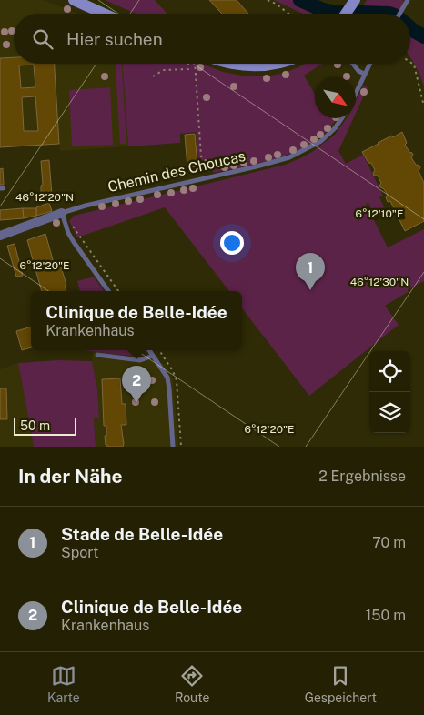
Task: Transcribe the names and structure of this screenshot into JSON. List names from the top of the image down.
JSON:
{
  "streets": {
    "street": ["Chemin des Choucas"]
  },
  "scale_bar": "50 m",
  "north": "bottom right",
  "page": {
    "search": "Hier suchen",
    "pins": ["1", "2"],
    "popup": ["Clinique de Belle-Idée", "Krankenhaus"],
    "scale": "50 m",
    "heading": ["In der Nähe", "2 Ergebnisse"],
    "list": [
      {
        "mark": "1",
        "name": "Stade de Belle-Idée",
        "note": "Sport",
        "value": "70 m"
      },
      {
        "mark": "2",
        "name": "Clinique de Belle-Idée",
        "note": "Krankenhaus",
        "value": "150 m"
      }
    ],
    "nav": ["Karte", "Route", "Gespeichert"]
  },
  "coordinates": [
    "46°12'20\"N",
    "6°12'10\"E",
    "6°12'20\"E",
    "46°12'30\"N"
  ]
}
